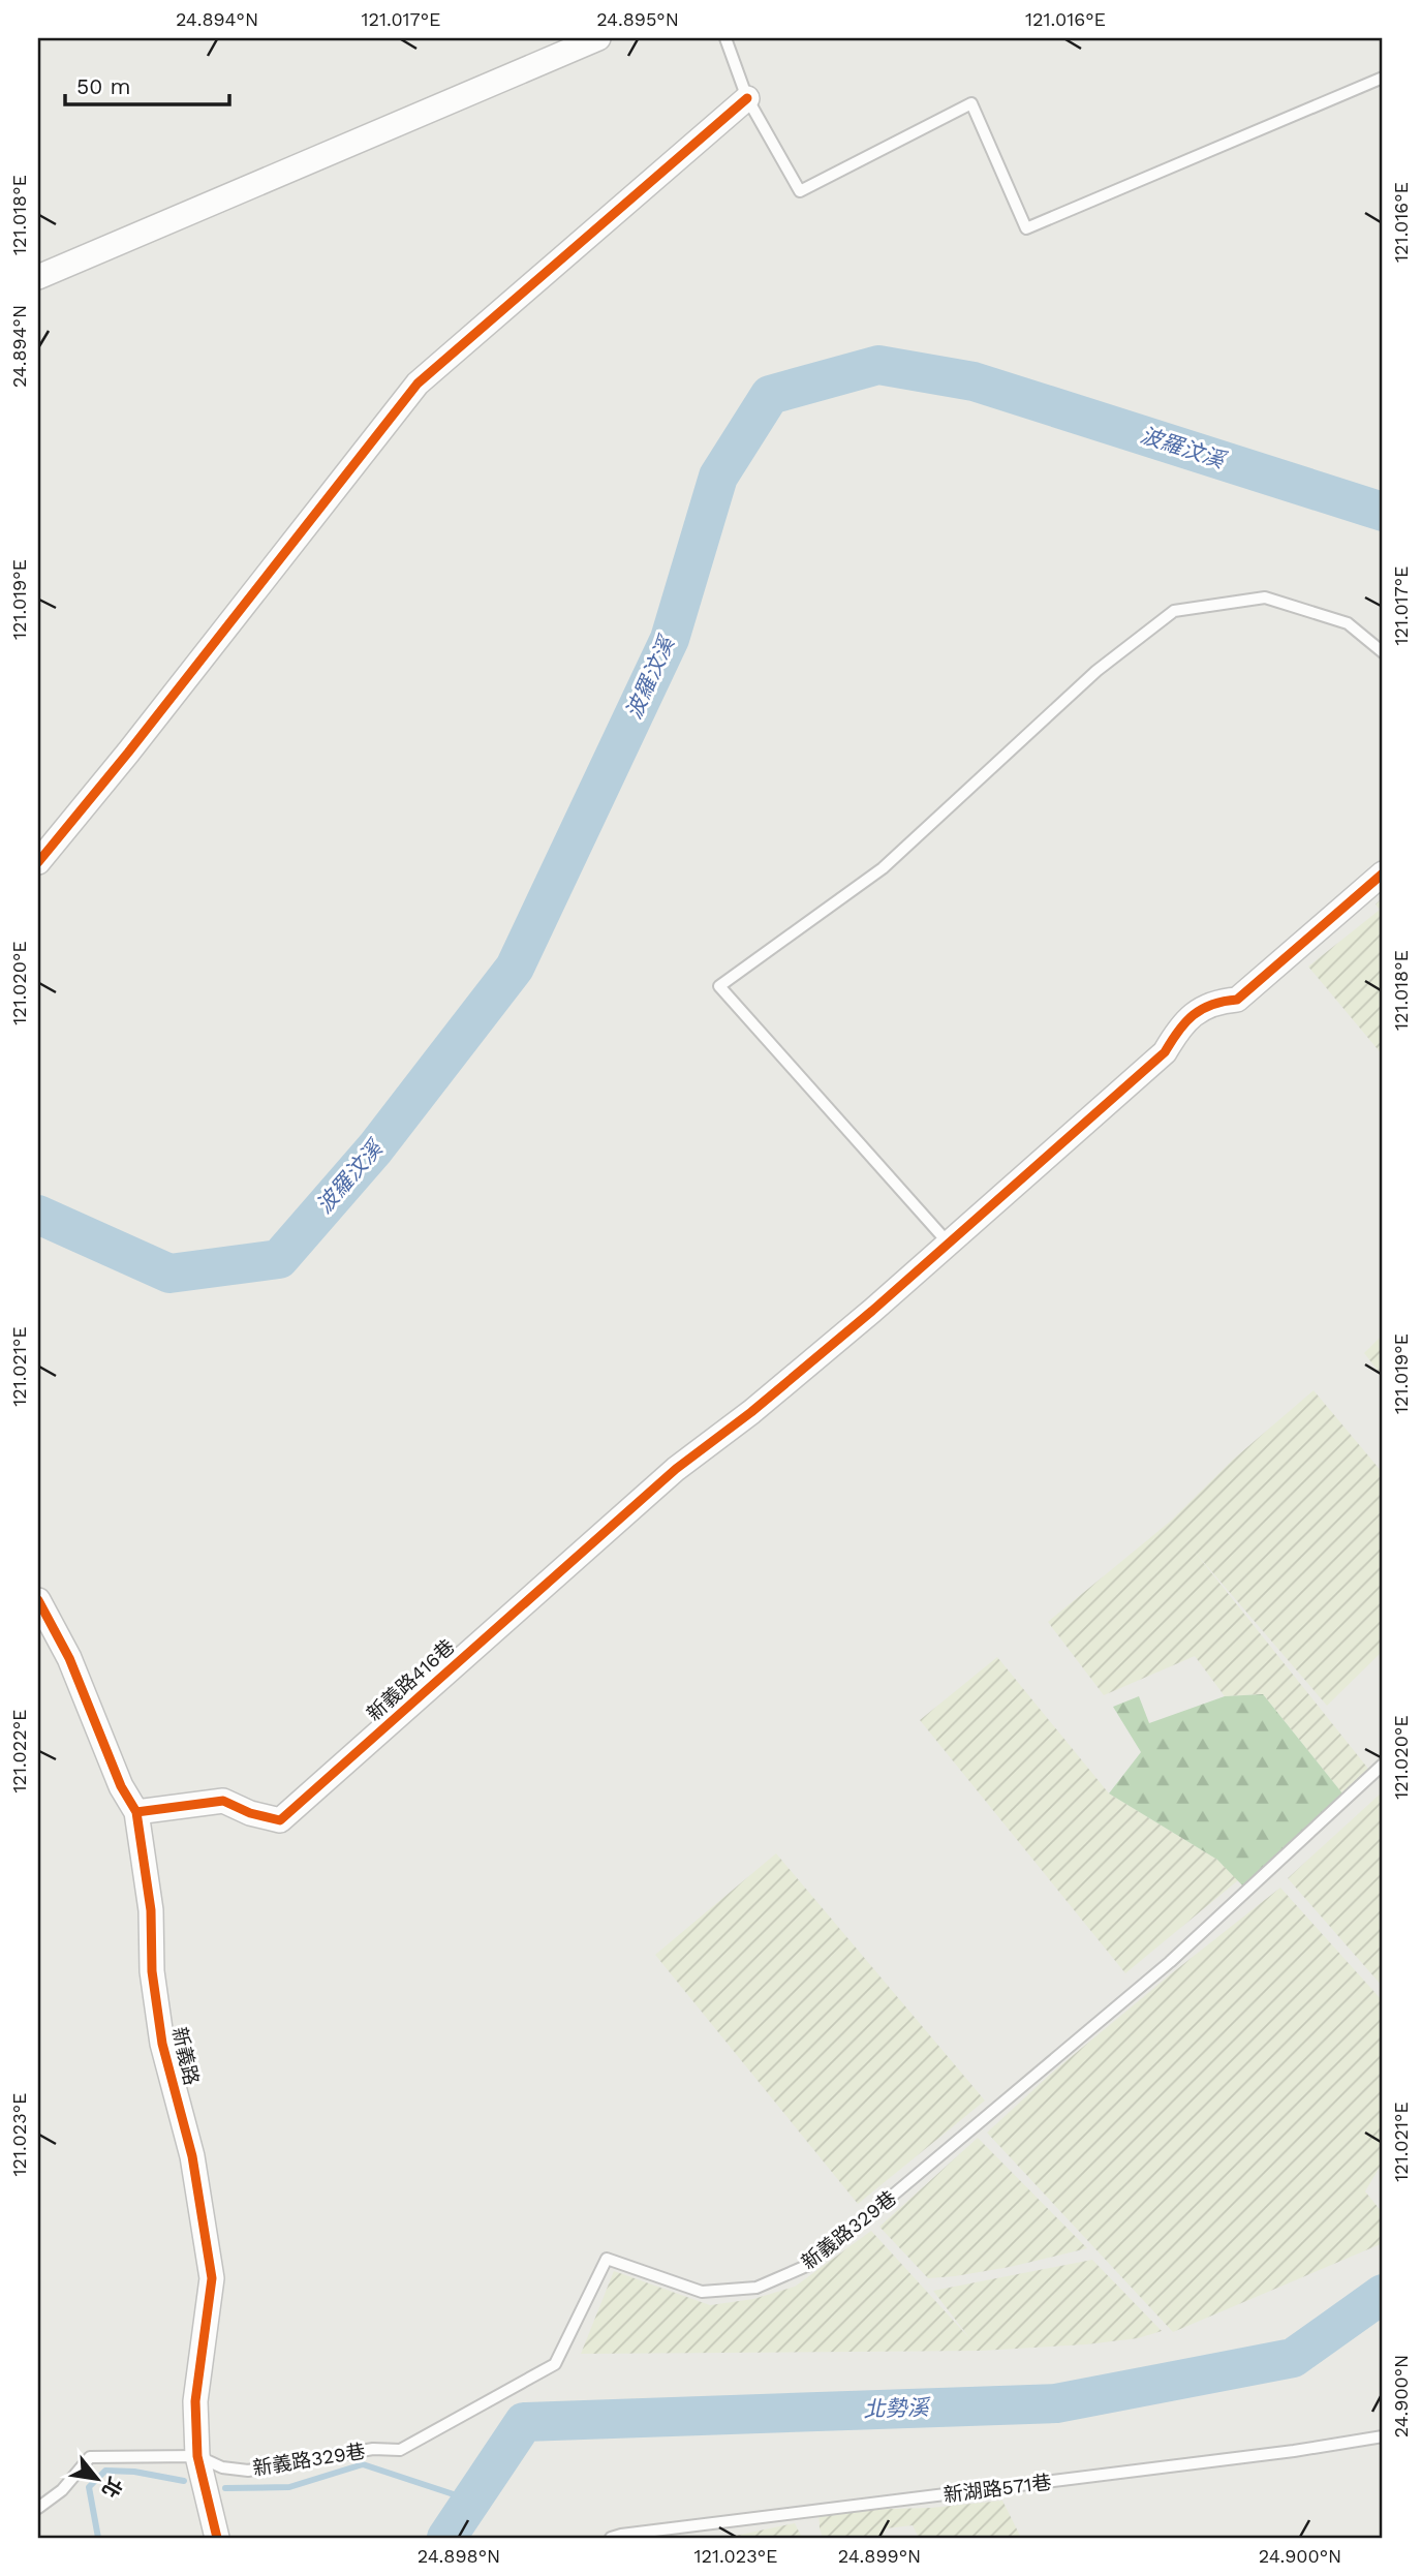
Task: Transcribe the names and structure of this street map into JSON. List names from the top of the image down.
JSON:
{
  "streets": {
    "street": ["新義路416巷", "新義路"],
    "lane": ["新義路329巷", "新湖路571巷"]
  },
  "crossings": [
    ["新義路416巷", "新義路"],
    ["新義路", "新義路329巷"]
  ],
  "water": ["波羅汶溪", "北勢溪"],
  "scale_bar": "50 m",
  "north": "bottom right",
  "coordinates": [
    "24.894°N",
    "121.017°E",
    "24.895°N",
    "121.016°E",
    "121.018°E",
    "121.019°E",
    "121.020°E",
    "121.021°E",
    "121.022°E",
    "121.023°E",
    "24.900°N",
    "24.898°N",
    "24.899°N"
  ]
}
